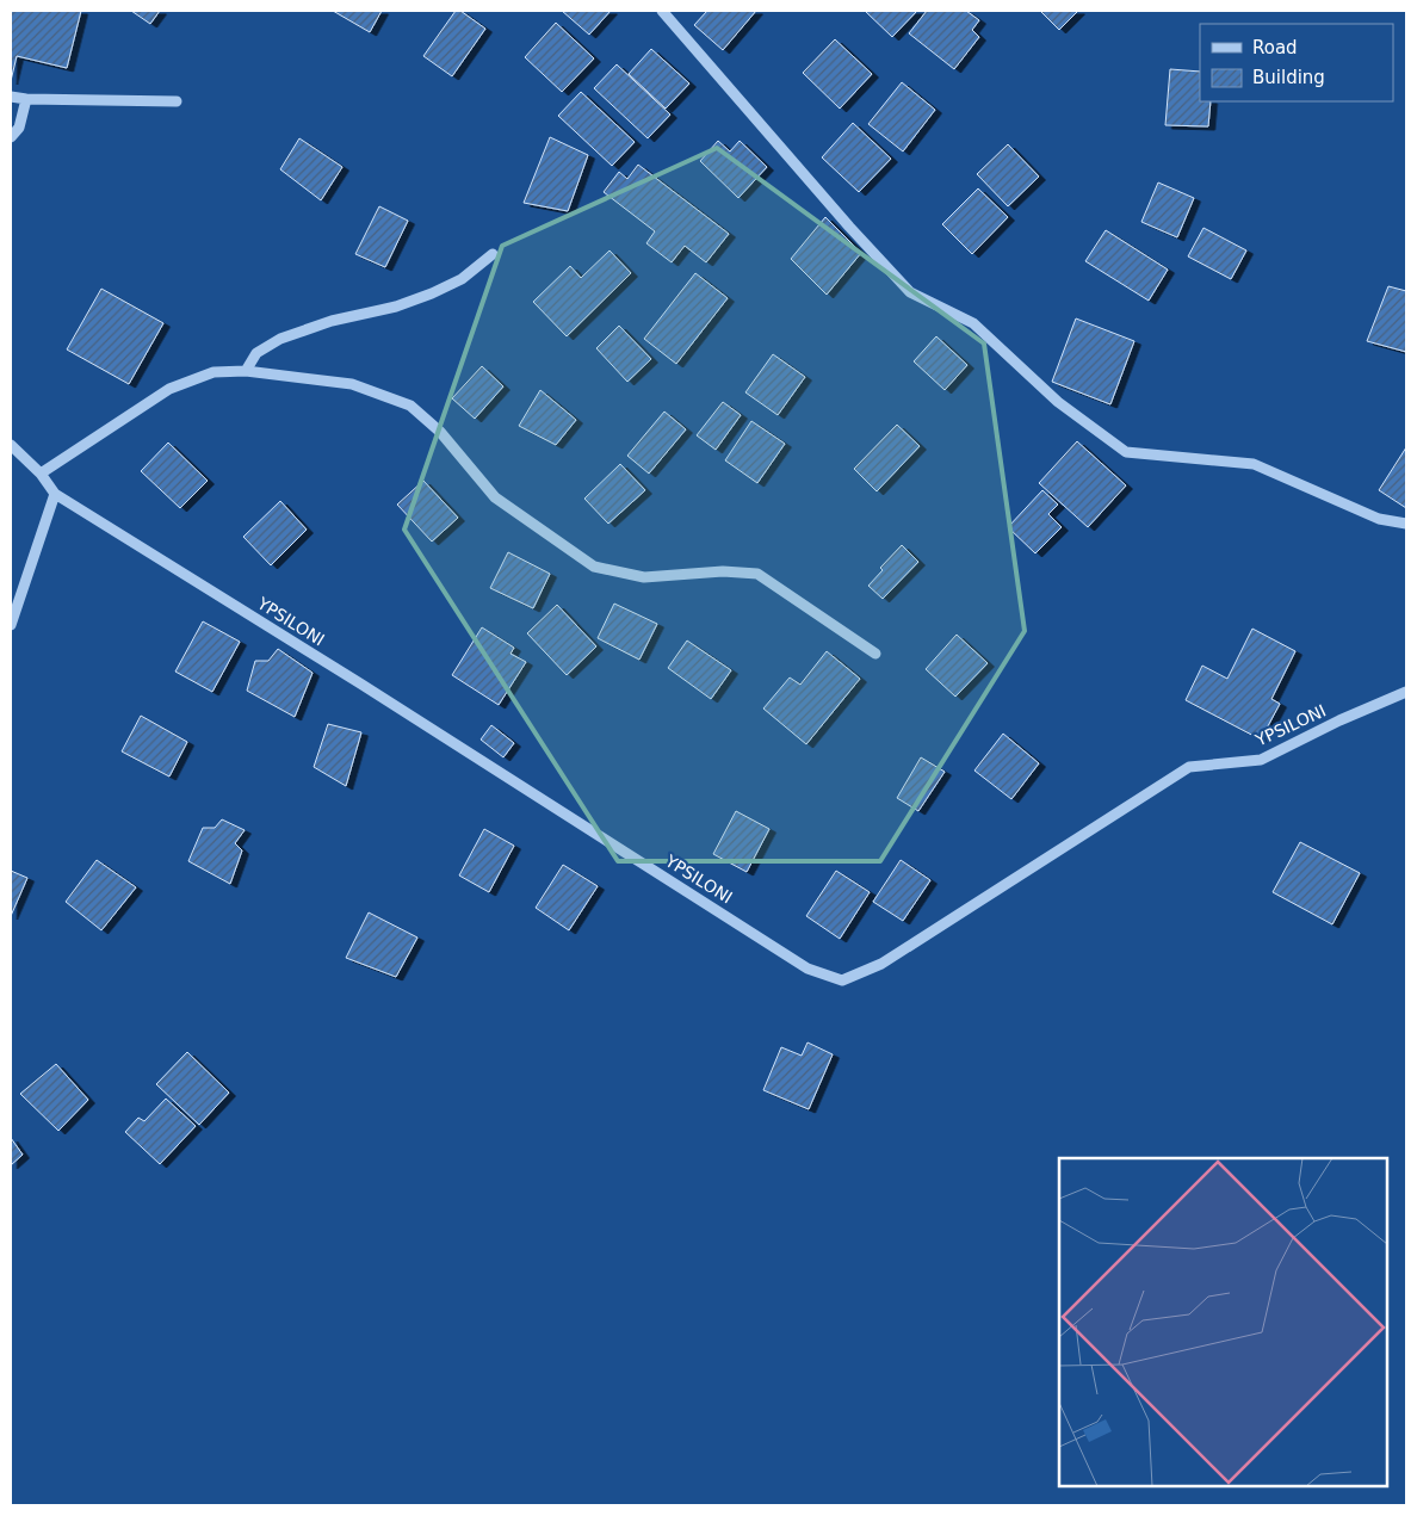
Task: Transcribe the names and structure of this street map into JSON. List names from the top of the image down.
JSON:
{
  "streets": {
    "street": ["YPSILONI"]
  },
  "legend": ["Road", "Building"]
}
